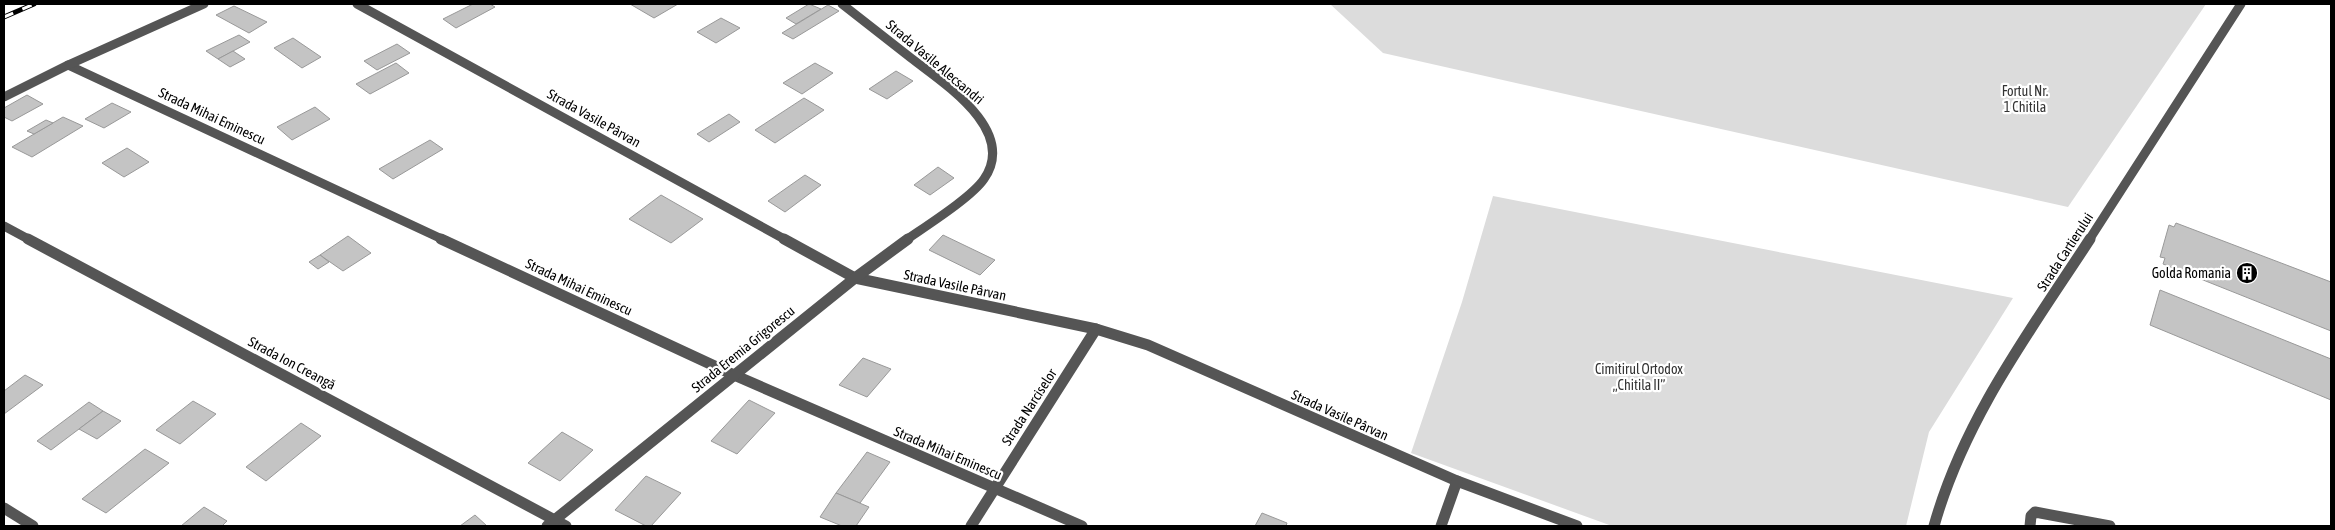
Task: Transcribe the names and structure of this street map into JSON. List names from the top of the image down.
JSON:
{
  "streets": {
    "street": [
      "Strada Vasile Alecsandri",
      "Strada Mihai Eminescu",
      "Strada Vasile Pârvan",
      "Strada Cartierului",
      "Strada Eremia Grigorescu",
      "Strada Ion Creangă",
      "Strada Narciselor"
    ]
  },
  "crossings": [
    ["Strada Vasile Alecsandri", "Strada Eremia Grigorescu"],
    ["Strada Mihai Eminescu", "Strada Eremia Grigorescu"],
    ["Strada Mihai Eminescu", "Strada Narciselor"],
    ["Strada Vasile Pârvan", "Strada Eremia Grigorescu"],
    ["Strada Vasile Pârvan", "Strada Narciselor"],
    ["Strada Eremia Grigorescu", "Strada Ion Creangă"]
  ],
  "parks": ["Fortul Nr. 1 Chitila", "Cimitirul Ortodox „Chitila II”"],
  "places": {
    "building": ["Golda Romania"]
  }
}
